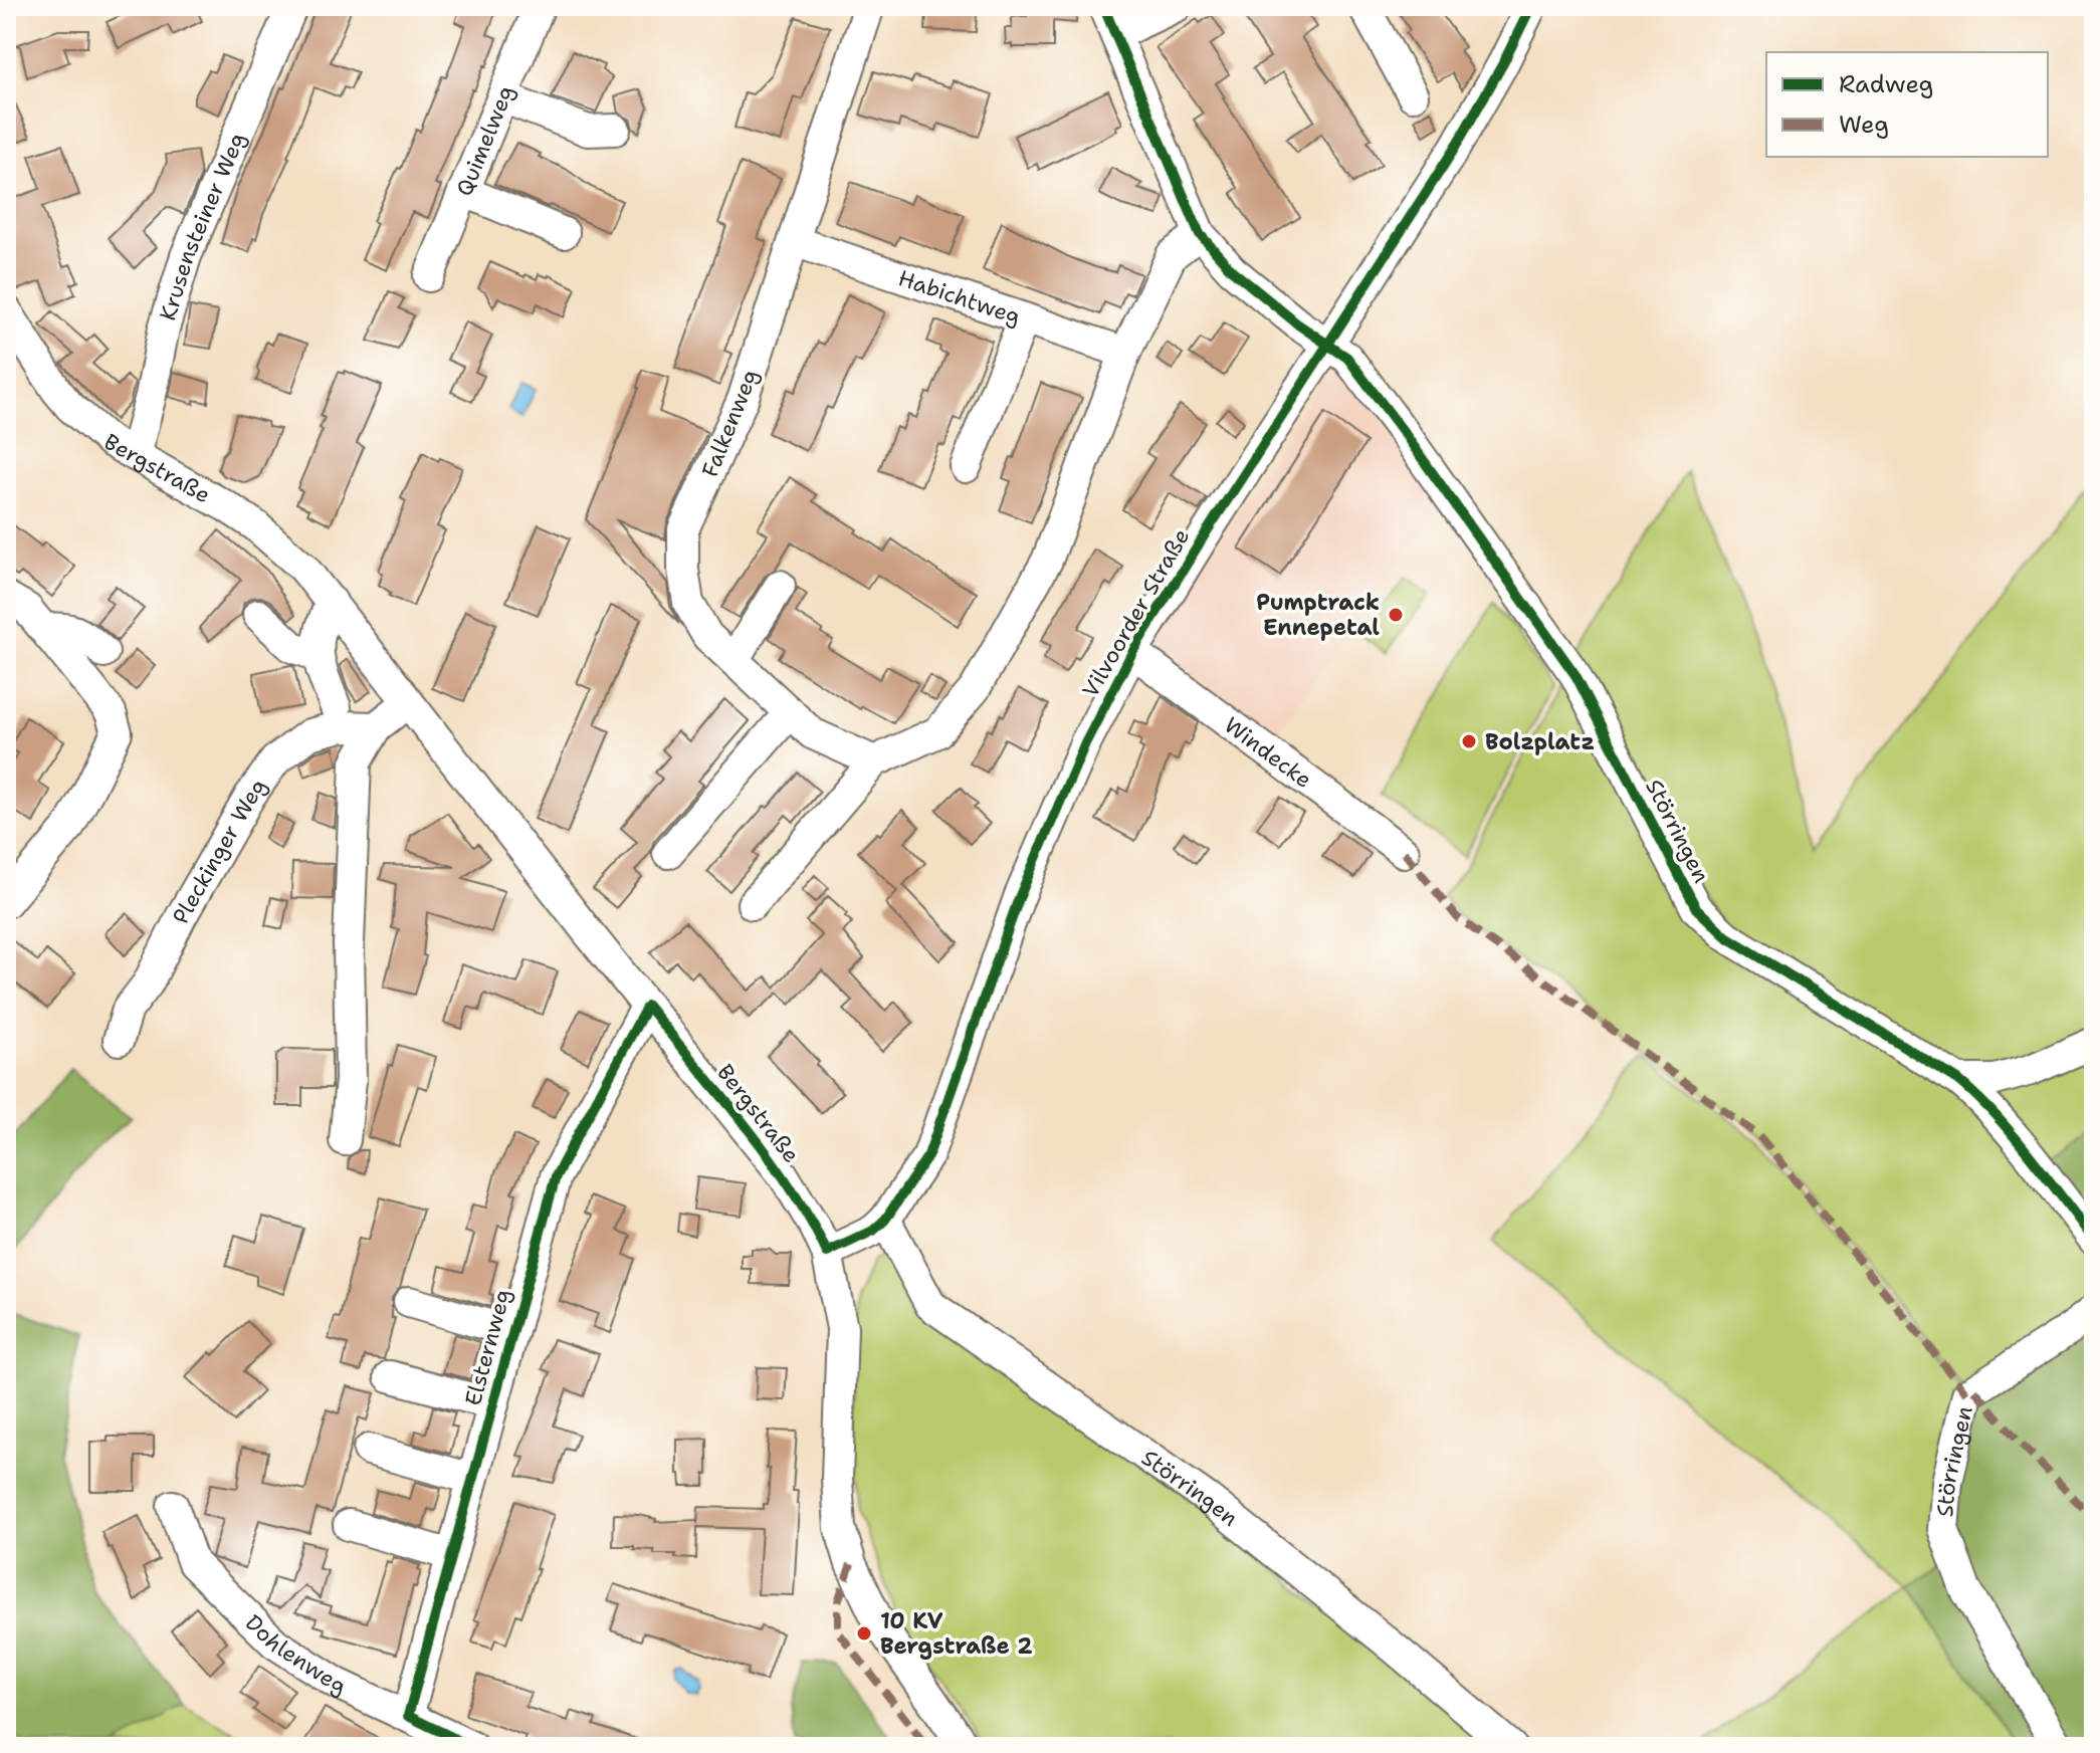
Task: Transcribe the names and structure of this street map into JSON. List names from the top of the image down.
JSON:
{
  "streets": {
    "street": [
      "Quimelweg",
      "Krusensteiner Weg",
      "Habichtweg",
      "Falkenweg",
      "Bergstraße",
      "Vilvoorder Straße",
      "Windecke",
      "Störringen",
      "Pleckinger Weg",
      "Elsternweg",
      "Dohlenweg"
    ]
  },
  "crossings": [
    ["Krusensteiner Weg", "Bergstraße"],
    ["Habichtweg", "Falkenweg"],
    ["Bergstraße", "Vilvoorder Straße"],
    ["Bergstraße", "Elsternweg"],
    ["Vilvoorder Straße", "Windecke"],
    ["Vilvoorder Straße", "Störringen"],
    ["Elsternweg", "Dohlenweg"]
  ],
  "places": ["Pumptrack Ennepetal", "Bolzplatz", "10 KV Bergstraße 2"],
  "legend": ["Radweg", "Weg"]
}
